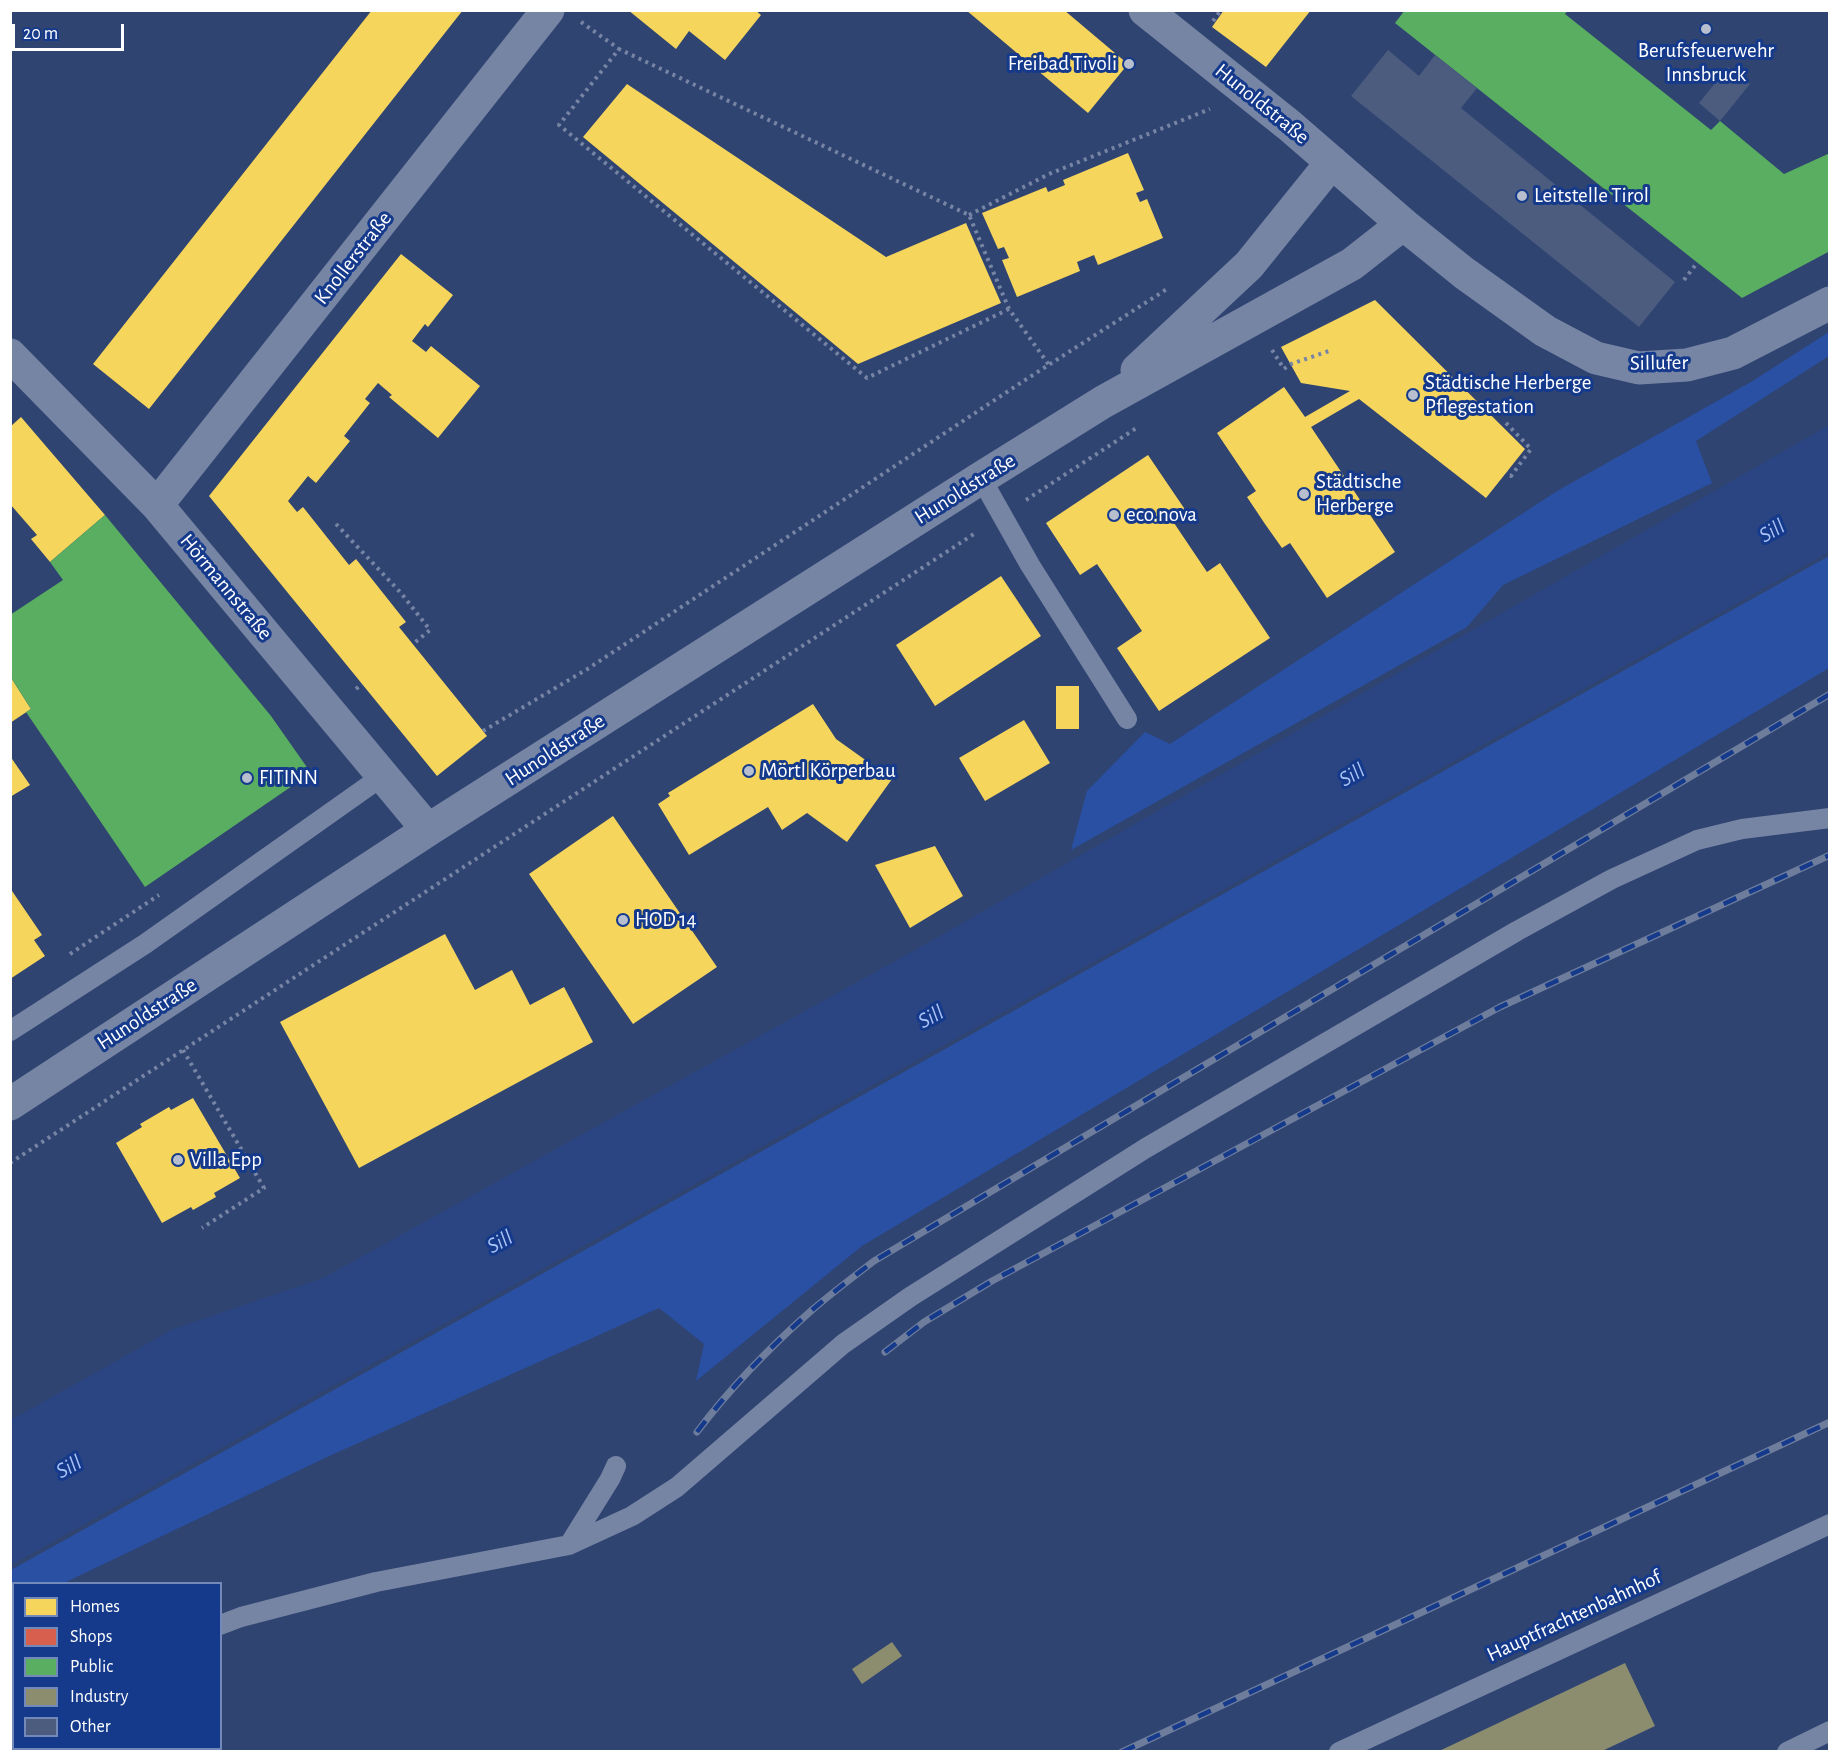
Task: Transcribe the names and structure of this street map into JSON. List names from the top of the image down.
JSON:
{
  "streets": {
    "street": [
      "Hunoldstraße",
      "Knollerstraße",
      "Sillufer",
      "Hörmannstraße"
    ],
    "lane": ["Hauptfrachtenbahnhof"]
  },
  "crossings": [
    ["Hunoldstraße", "Sillufer"],
    ["Hunoldstraße", "Hörmannstraße"],
    ["Knollerstraße", "Hörmannstraße"]
  ],
  "water": ["Sill"],
  "places": [
    "Berufsfeuerwehr Innsbruck",
    "Freibad Tivoli",
    "Leitstelle Tirol",
    "Städtische Herberge Pflegestation",
    "Städtische Herberge",
    "eco.nova",
    "Mörtl Körperbau",
    "FITINN",
    "HOD 14",
    "Villa Epp"
  ],
  "legend": [
    "Homes",
    "Shops",
    "Public",
    "Industry",
    "Other"
  ],
  "scale_bar": "20 m"
}
